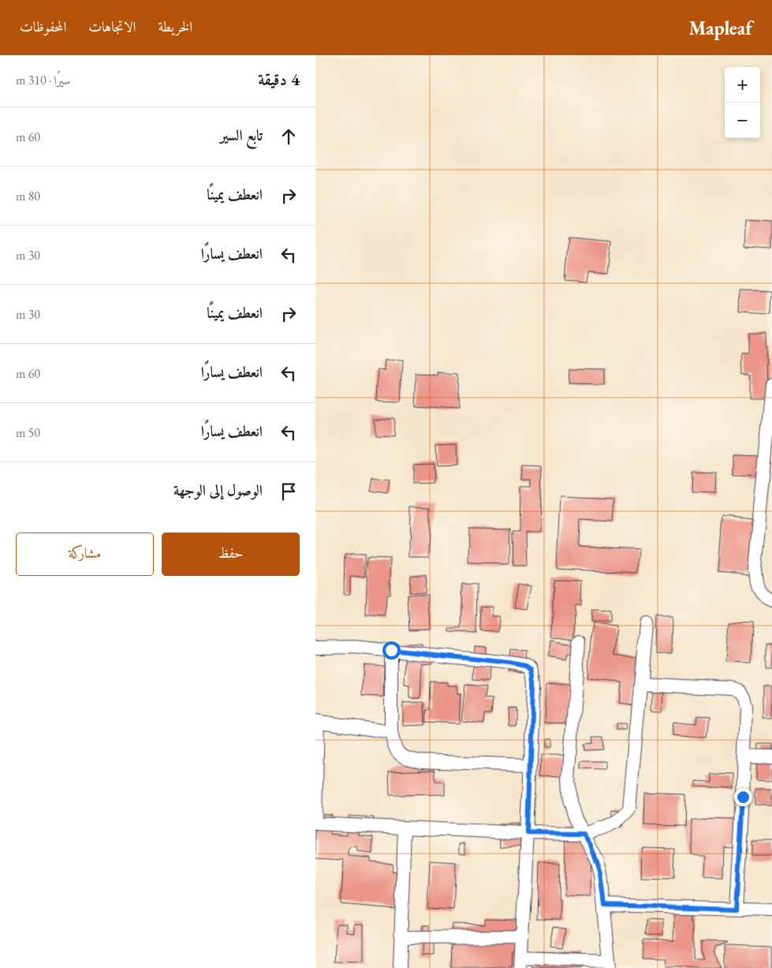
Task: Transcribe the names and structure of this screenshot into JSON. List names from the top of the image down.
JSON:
{
  "page": {
    "header": "Mapleaf",
    "nav": ["الخريطة", "الاتجاهات", "المحفوظات"],
    "heading": ["4 دقيقة", "سيرًا · 310 m"],
    "map_buttons": ["+", "−"],
    "list": [
      ["تابع السير", "60 m"],
      ["انعطف يمينًا", "80 m"],
      ["انعطف يسارًا", "30 m"],
      ["انعطف يمينًا", "30 m"],
      ["انعطف يسارًا", "60 m"],
      ["انعطف يسارًا", "50 m"],
      "الوصول إلى الوجهة"
    ],
    "buttons": ["حفظ", "مشاركة"]
  }
}
